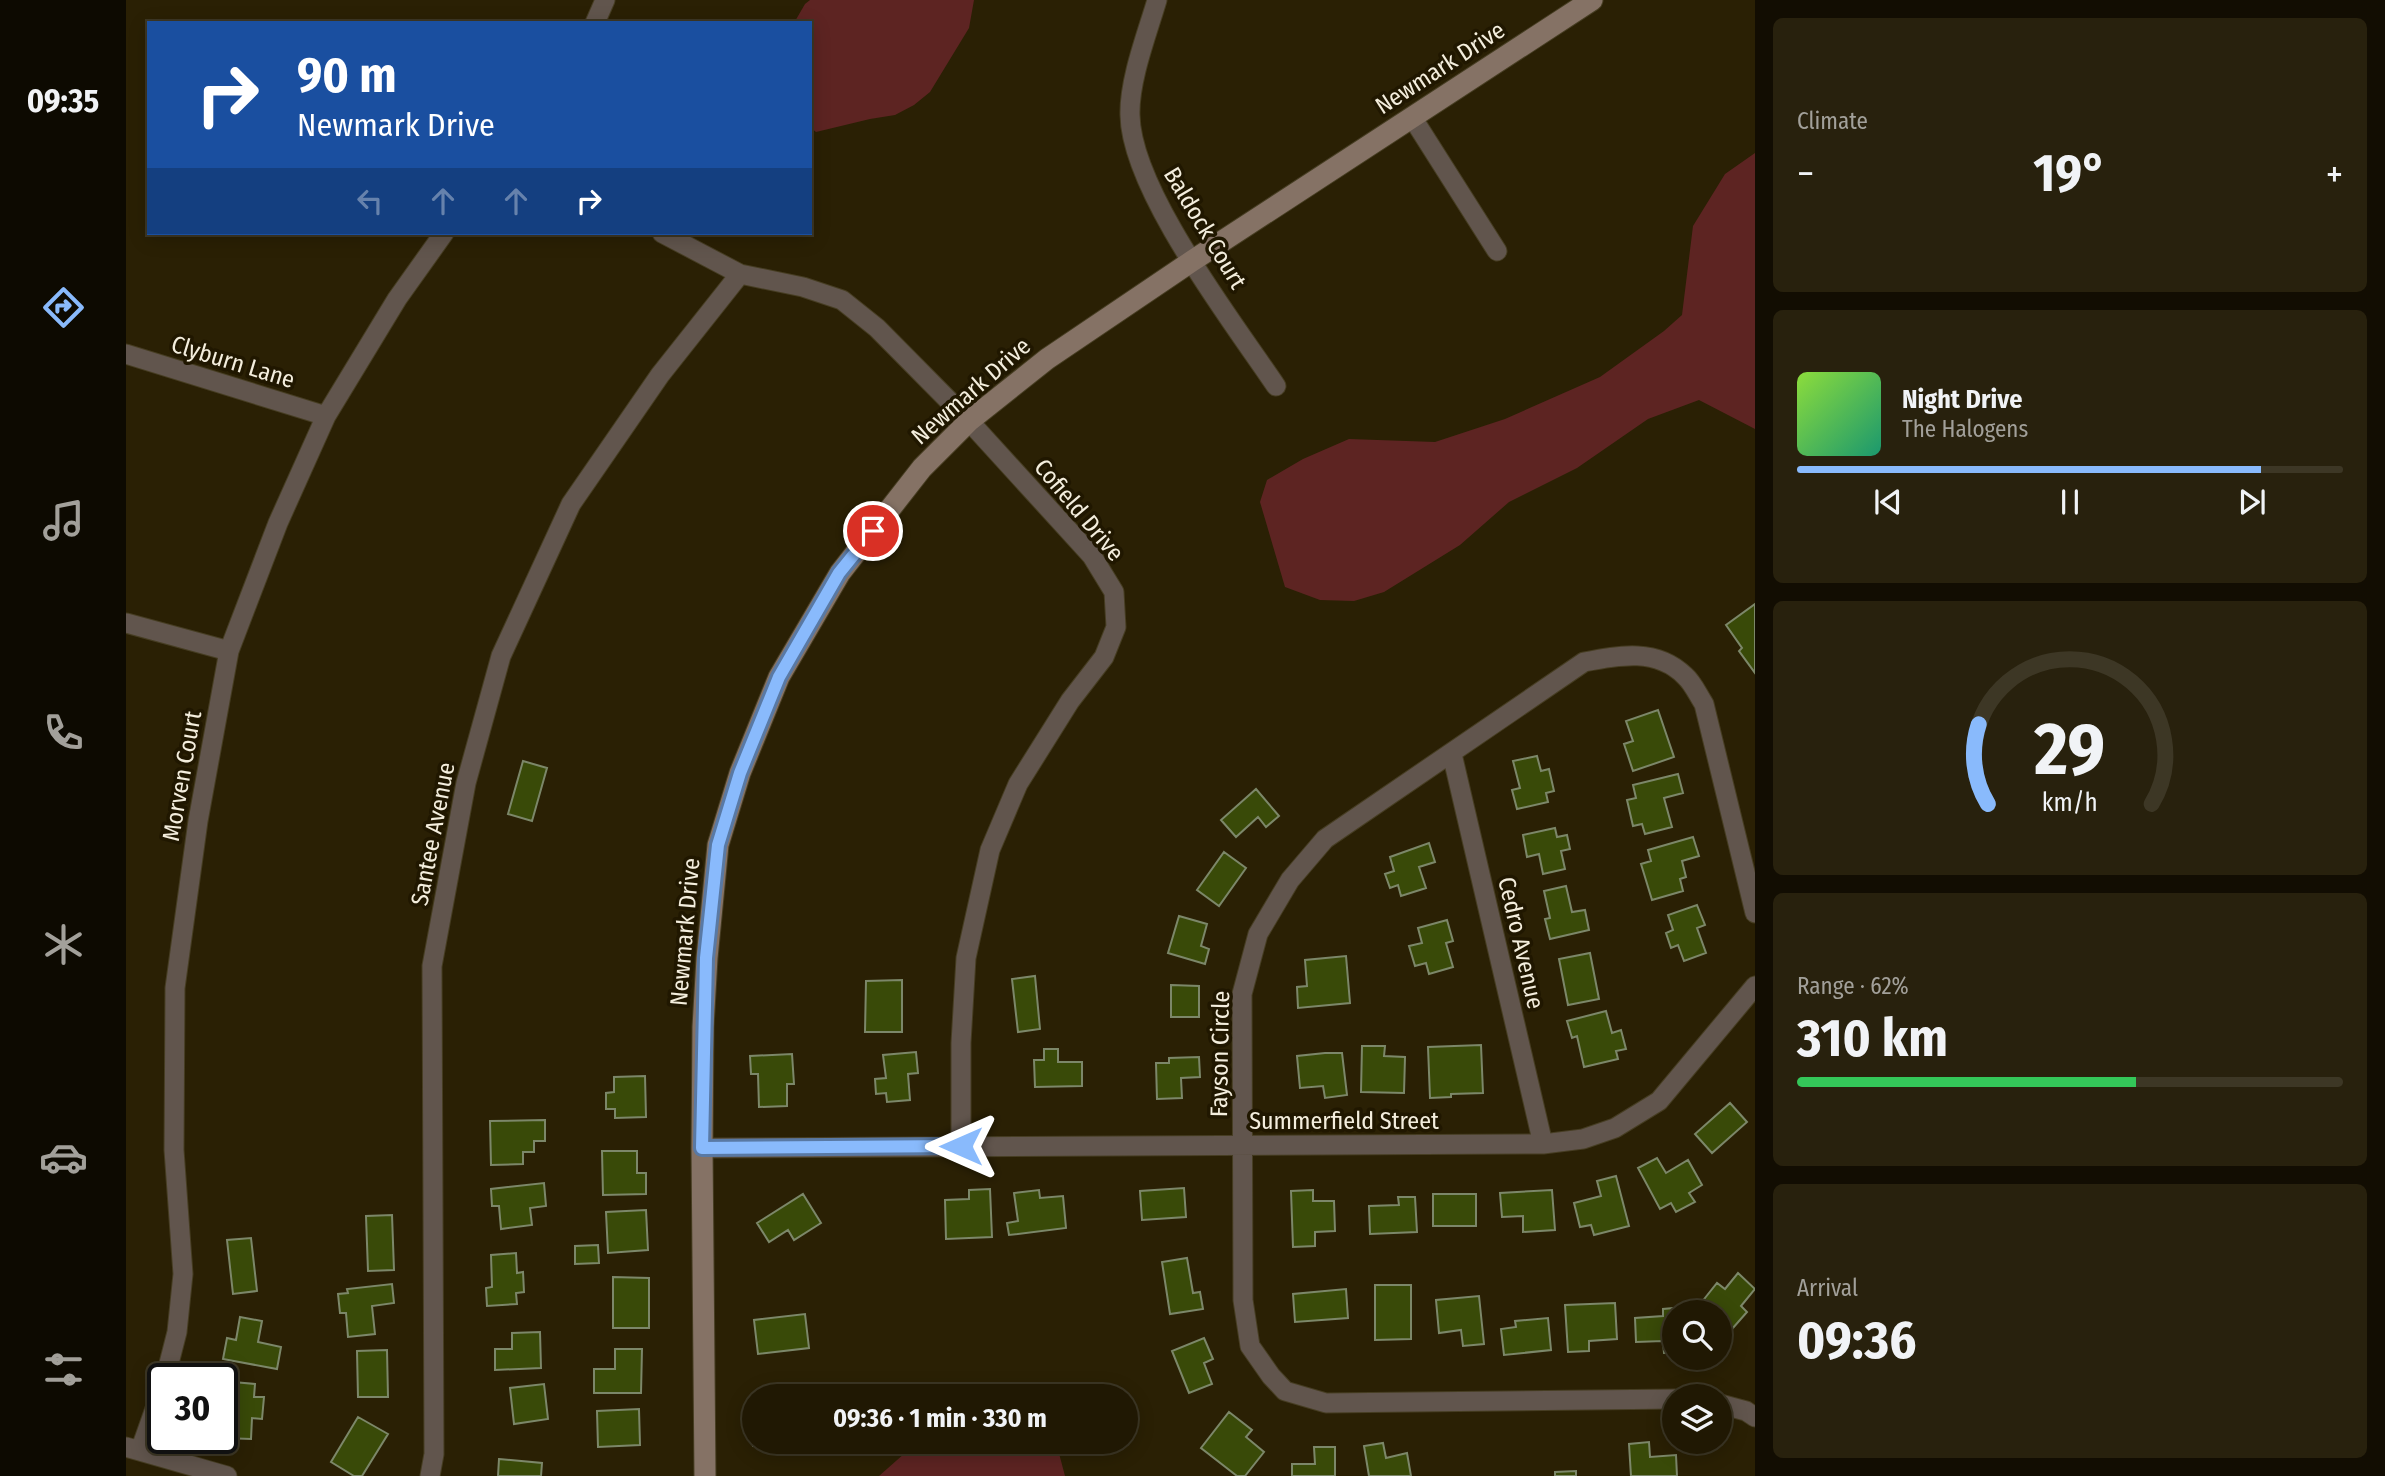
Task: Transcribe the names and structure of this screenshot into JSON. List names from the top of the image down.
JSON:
{
  "streets": {
    "street": [
      "Newmark Drive",
      "Baldock Court",
      "Clyburn Lane",
      "Cofield Drive",
      "Morven Court",
      "Santee Avenue",
      "Cedro Avenue",
      "Fayson Circle",
      "Summerfield Street"
    ]
  },
  "crossings": [
    ["Newmark Drive", "Baldock Court"],
    ["Newmark Drive", "Cofield Drive"],
    ["Newmark Drive", "Summerfield Street"],
    ["Clyburn Lane", "Morven Court"],
    ["Cofield Drive", "Santee Avenue"],
    ["Cofield Drive", "Summerfield Street"],
    ["Cedro Avenue", "Fayson Circle"],
    ["Cedro Avenue", "Summerfield Street"],
    ["Fayson Circle", "Summerfield Street"]
  ],
  "page": {
    "tabs": "09:35",
    "tile": [
      "Climate",
      ["Range · 62%", "310 km"],
      ["Arrival", "09:36"]
    ],
    "turn": ["90 m", "Newmark Drive"],
    "heat": ["−", "19°", "+"],
    "song": ["Night Drive", "The Halogens"],
    "limit": "30",
    "trip": "09:36 · 1 min · 330 m",
    "gauge": ["29", "km/h"]
  }
}
